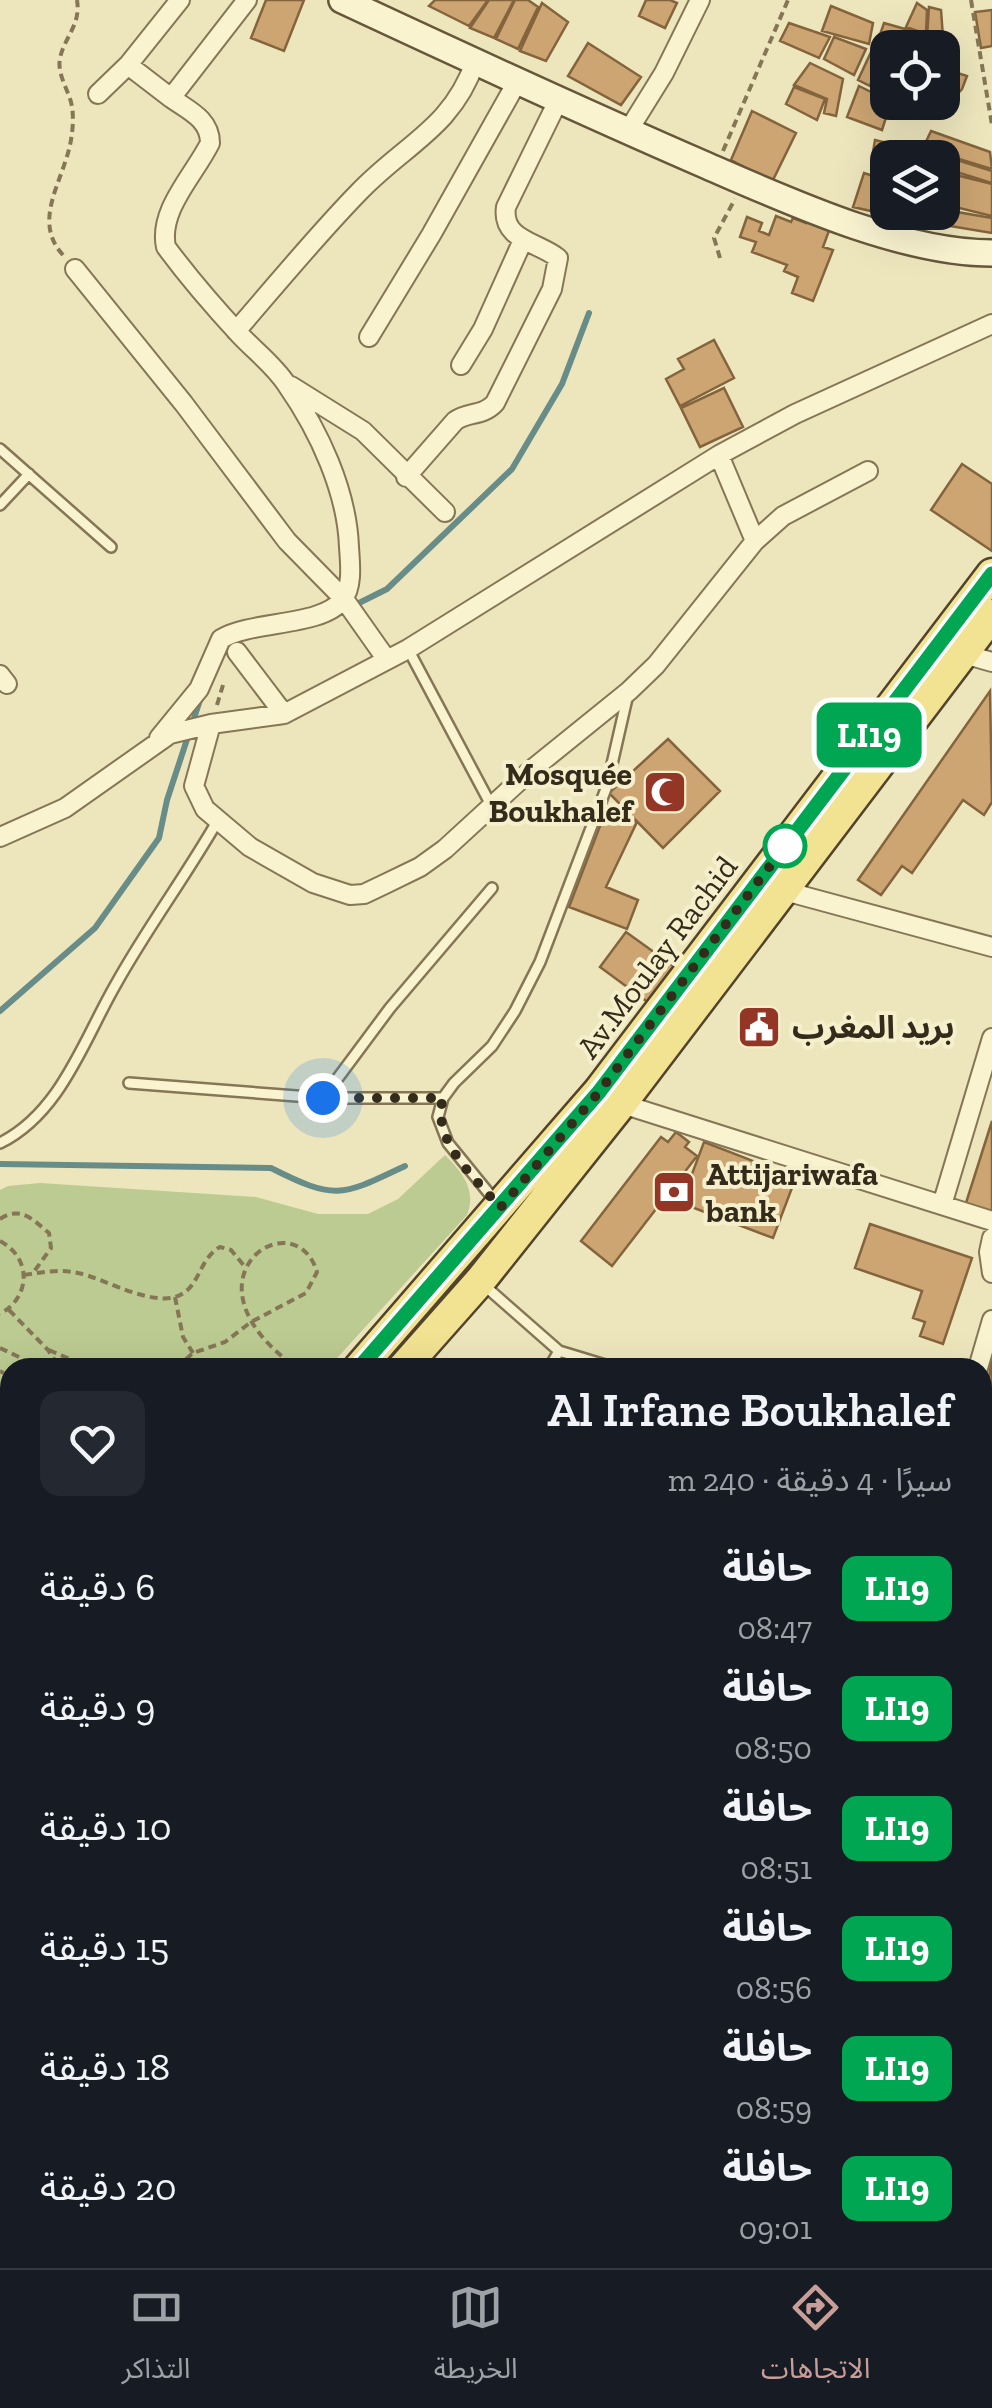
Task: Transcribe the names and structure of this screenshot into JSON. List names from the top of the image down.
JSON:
{
  "streets": {
    "main road": ["Av.Moulay Rachid"]
  },
  "places": {
    "mosque": ["Mosquée Boukhalef"],
    "public building": ["بريد المغرب"],
    "bank": ["Attijariwafa bank"]
  },
  "lines": ["bus line LI19"],
  "page": {
    "on_map": "LI19",
    "heading": ["Al Irfane Boukhalef", "سيرًا · 4 دقيقة · 240 m"],
    "list": [
      {
        "mark": "LI19",
        "name": "حافلة",
        "note": "08:47",
        "value": "6 دقيقة"
      },
      {
        "mark": "LI19",
        "name": "حافلة",
        "note": "08:50",
        "value": "9 دقيقة"
      },
      {
        "mark": "LI19",
        "name": "حافلة",
        "note": "08:51",
        "value": "10 دقيقة"
      },
      {
        "mark": "LI19",
        "name": "حافلة",
        "note": "08:56",
        "value": "15 دقيقة"
      },
      {
        "mark": "LI19",
        "name": "حافلة",
        "note": "08:59",
        "value": "18 دقيقة"
      },
      {
        "mark": "LI19",
        "name": "حافلة",
        "note": "09:01",
        "value": "20 دقيقة"
      }
    ],
    "tabs": ["الاتجاهات", "الخريطة", "التذاكر"]
  }
}
